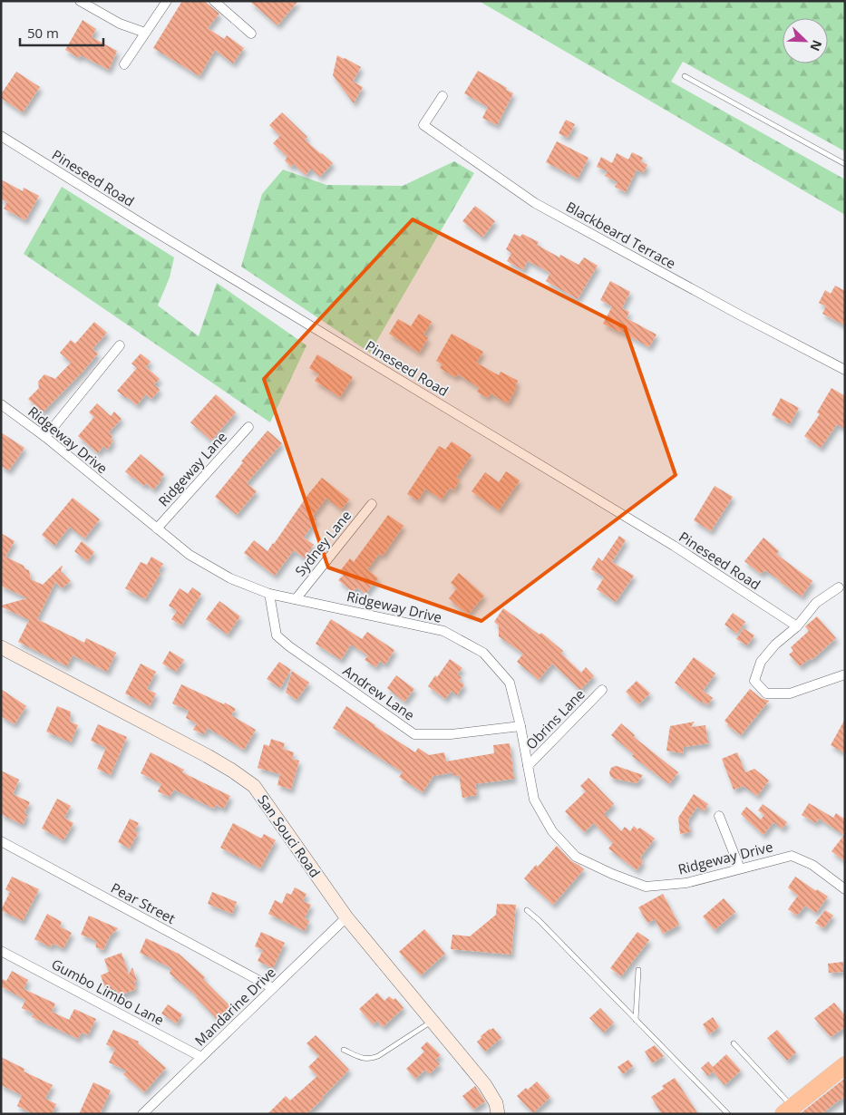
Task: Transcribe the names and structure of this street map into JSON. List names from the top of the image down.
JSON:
{
  "streets": {
    "street": [
      "Pineseed Road",
      "Blackbeard Terrace",
      "Ridgeway Drive",
      "Ridgeway Lane",
      "Sydney Lane",
      "Andrew Lane",
      "Obrins Lane",
      "San Souci Road",
      "Pear Street",
      "Gumbo Limbo Lane",
      "Mandarine Drive"
    ]
  },
  "crossings": [
    ["Ridgeway Drive", "Ridgeway Lane"],
    ["Ridgeway Drive", "Sydney Lane"],
    ["Ridgeway Drive", "Andrew Lane"],
    ["Ridgeway Drive", "Obrins Lane"],
    ["San Souci Road", "Mandarine Drive"],
    ["Pear Street", "Mandarine Drive"],
    ["Gumbo Limbo Lane", "Mandarine Drive"]
  ],
  "scale_bar": "50 m",
  "north": "bottom right"
}
